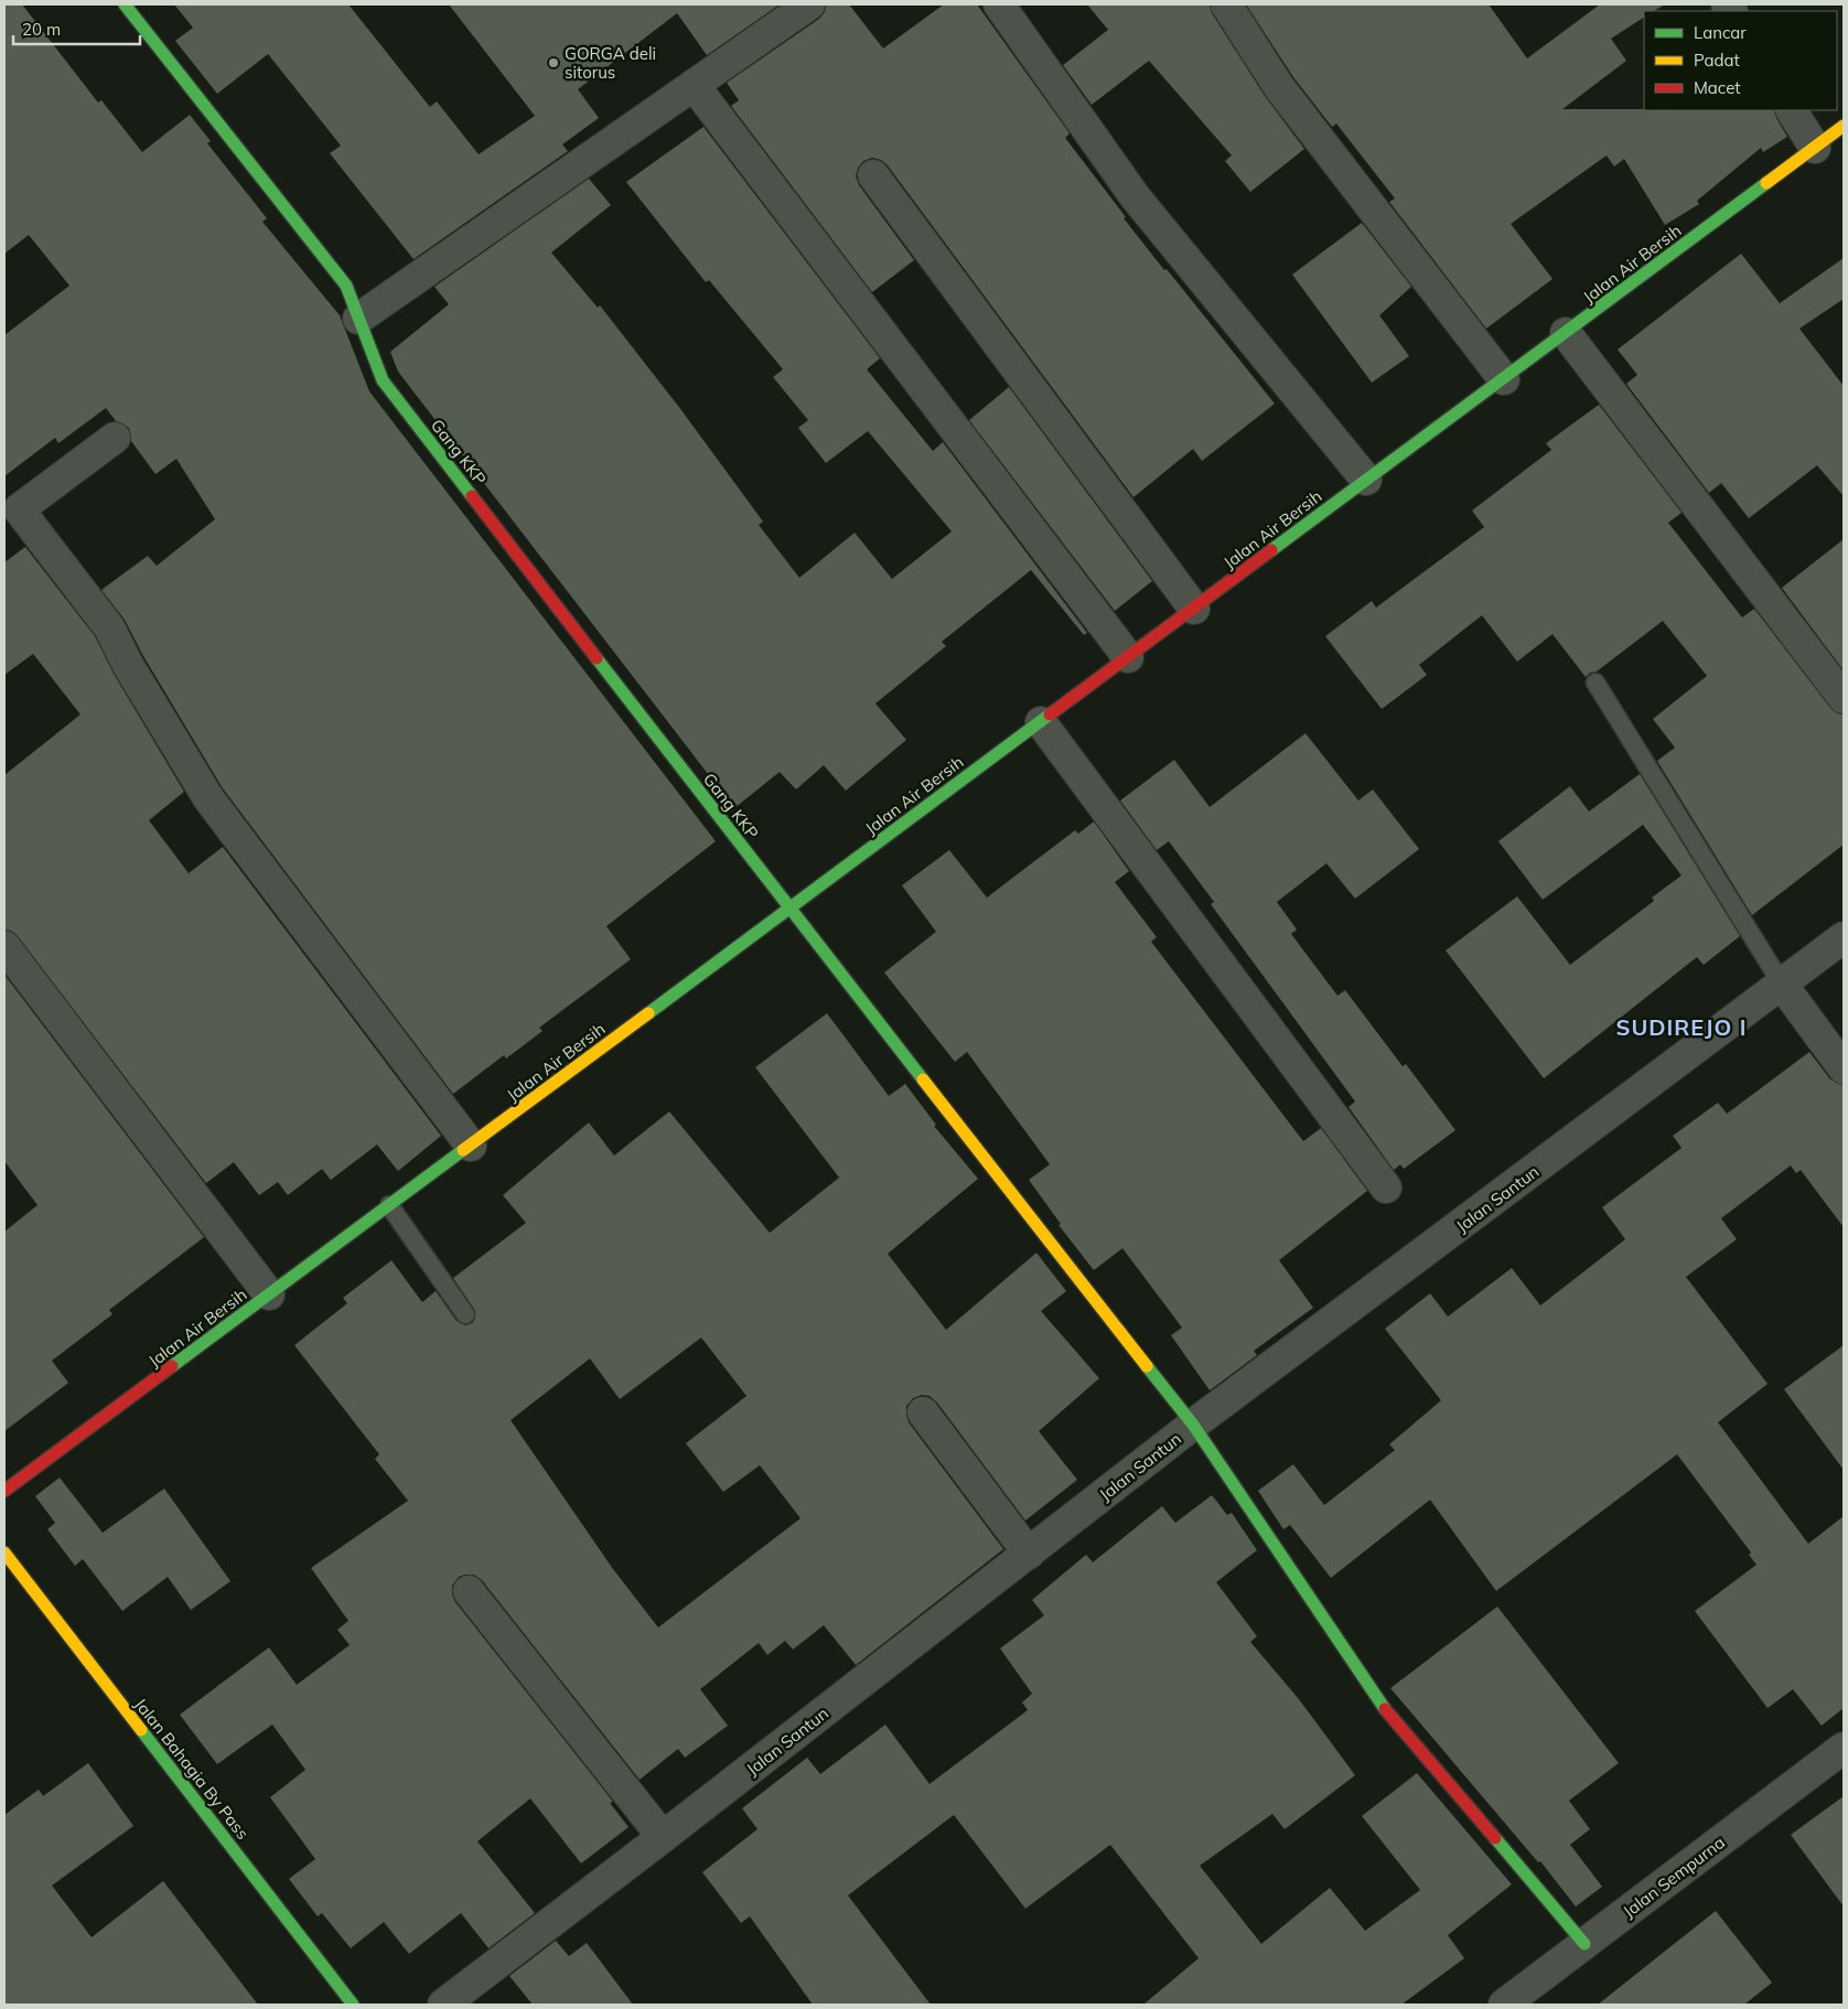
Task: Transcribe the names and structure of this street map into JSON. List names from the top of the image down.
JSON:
{
  "streets": {
    "street": [
      "Jalan Air Bersih",
      "Gang KKP",
      "Jalan Santun",
      "Jalan Bahagia By Pass",
      "Jalan Sempurna"
    ]
  },
  "crossings": [
    ["Jalan Air Bersih", "Gang KKP"],
    ["Gang KKP", "Jalan Santun"],
    ["Gang KKP", "Jalan Sempurna"]
  ],
  "districts": ["SUDIREJO I"],
  "places": ["GORGA deli sitorus"],
  "legend": ["Lancar", "Padat", "Macet"],
  "scale_bar": "20 m"
}
